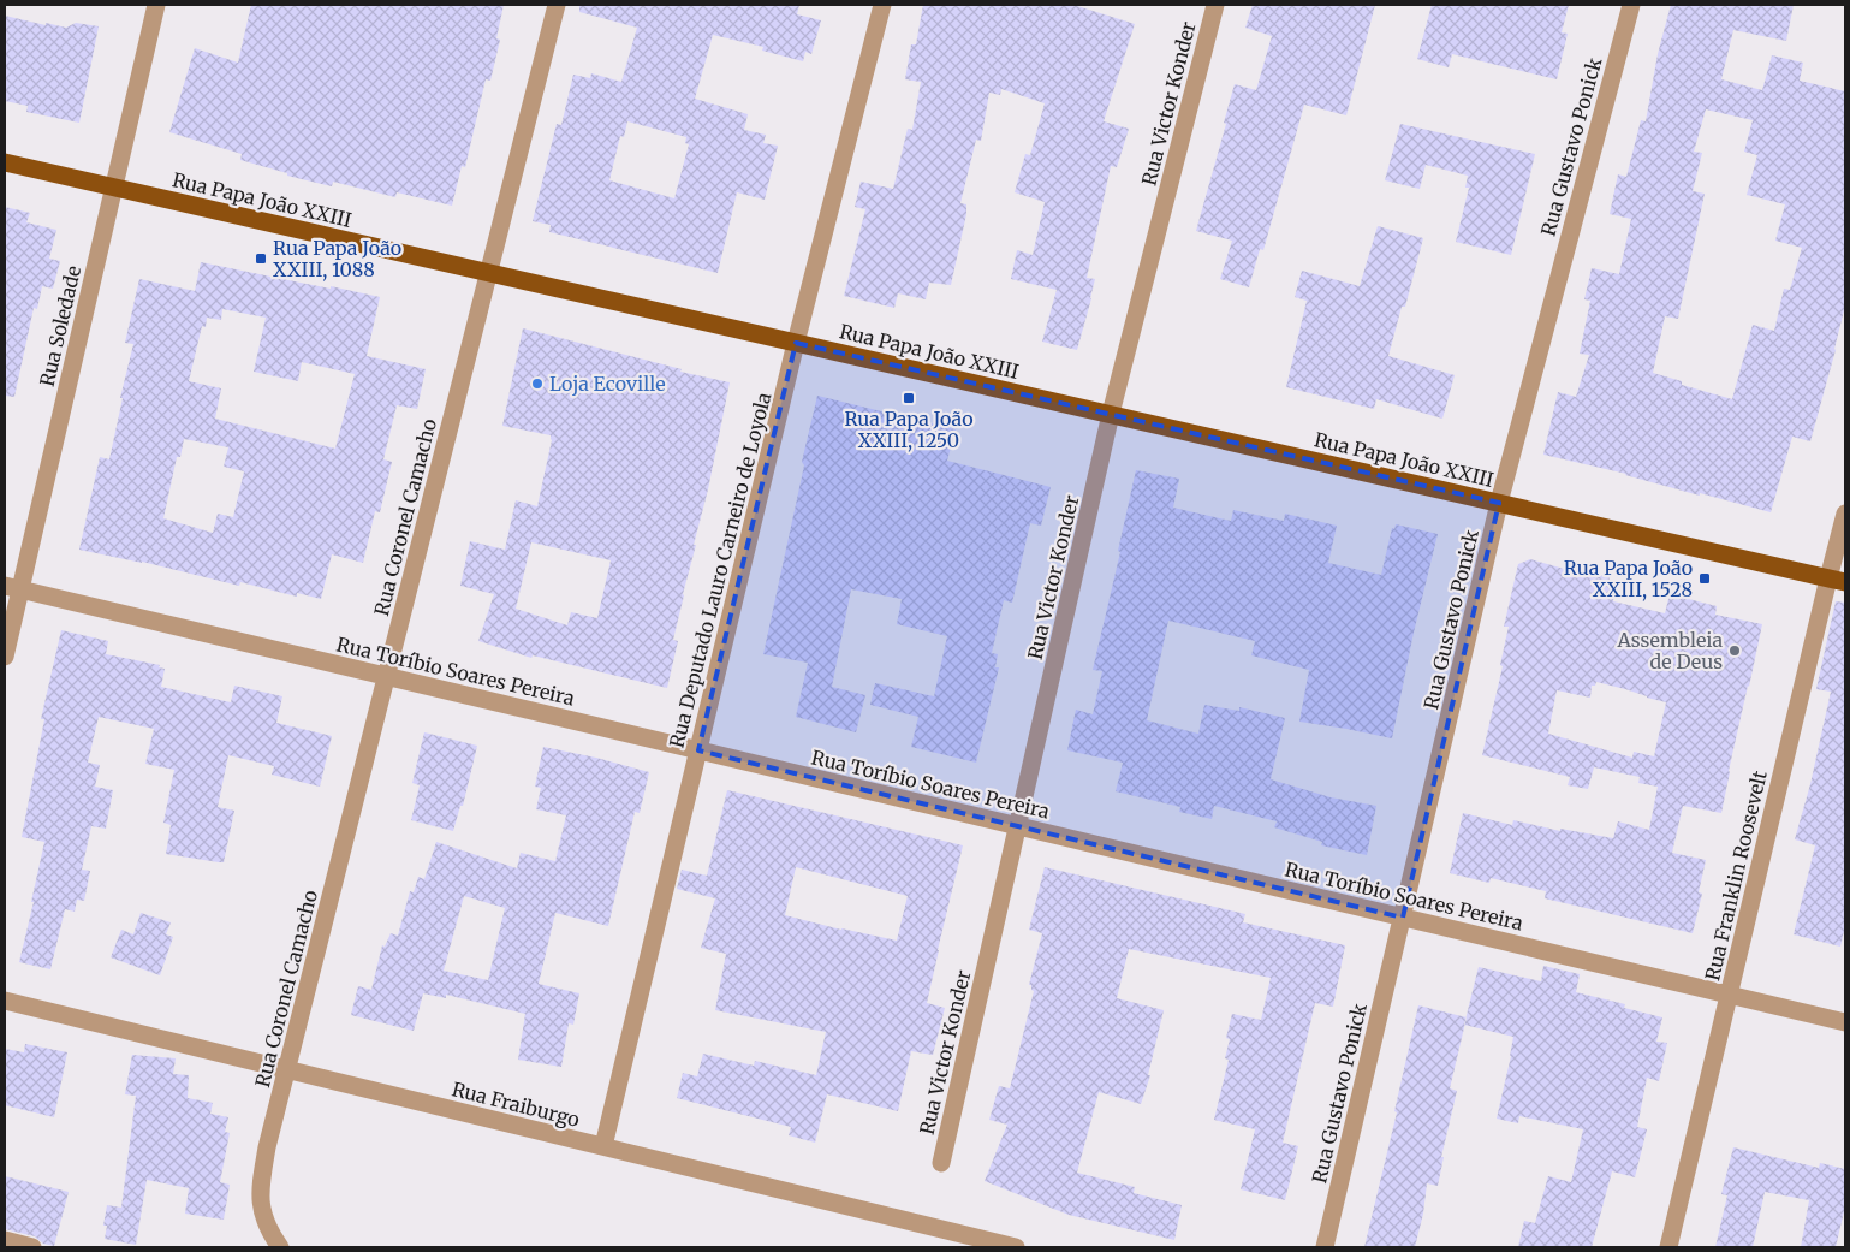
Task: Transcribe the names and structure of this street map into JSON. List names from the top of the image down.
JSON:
{
  "streets": {
    "main road": ["Rua Papa João XXIII"],
    "street": [
      "Rua Victor Konder",
      "Rua Gustavo Ponick",
      "Rua Soledade",
      "Rua Coronel Camacho",
      "Rua Deputado Lauro Carneiro de Loyola",
      "Rua Toríbio Soares Pereira",
      "Rua Franklin Roosevelt",
      "Rua Fraiburgo"
    ]
  },
  "crossings": [
    ["Rua Victor Konder", "Rua Papa João XXIII"],
    ["Rua Victor Konder", "Rua Toríbio Soares Pereira"],
    ["Rua Gustavo Ponick", "Rua Papa João XXIII"],
    ["Rua Gustavo Ponick", "Rua Toríbio Soares Pereira"],
    ["Rua Papa João XXIII", "Rua Soledade"],
    ["Rua Papa João XXIII", "Rua Coronel Camacho"],
    ["Rua Papa João XXIII", "Rua Deputado Lauro Carneiro de Loyola"],
    ["Rua Papa João XXIII", "Rua Franklin Roosevelt"],
    ["Rua Soledade", "Rua Toríbio Soares Pereira"],
    ["Rua Coronel Camacho", "Rua Toríbio Soares Pereira"],
    ["Rua Coronel Camacho", "Rua Fraiburgo"],
    ["Rua Deputado Lauro Carneiro de Loyola", "Rua Toríbio Soares Pereira"],
    ["Rua Deputado Lauro Carneiro de Loyola", "Rua Fraiburgo"],
    ["Rua Toríbio Soares Pereira", "Rua Franklin Roosevelt"]
  ],
  "places": {
    "transit": ["Rua Papa João XXIII, 1088", "Rua Papa João XXIII, 1250", "Rua Papa João XXIII, 1528"],
    "other": ["Loja Ecoville", "Assembleia de Deus"]
  }
}
